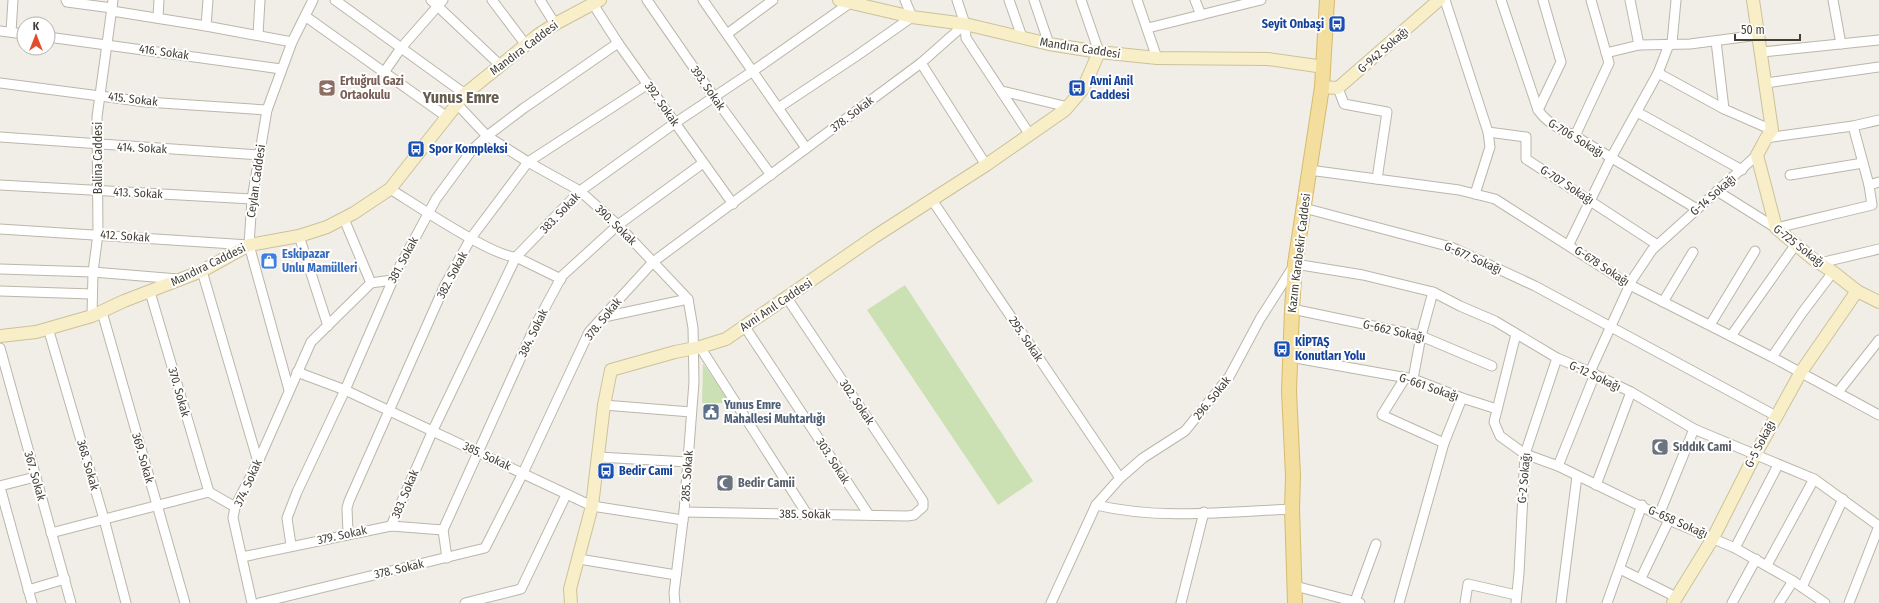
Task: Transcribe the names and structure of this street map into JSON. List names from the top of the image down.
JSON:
{
  "streets": {
    "main road": ["Kazım Karabekir Caddesi"],
    "street": [
      "Mandıra Caddesi",
      "G-942 Sokağı",
      "416. Sokak",
      "393. Sokak",
      "415. Sokak",
      "392. Sokak",
      "378. Sokak",
      "G-706 Sokağı",
      "414. Sokak",
      "Balina Caddesi",
      "Ceylan Caddesi",
      "G-707 Sokağı",
      "413. Sokak",
      "G-14 Sokağı",
      "383. Sokak",
      "390. Sokak",
      "412. Sokak",
      "G-725 Sokağı",
      "G-677 Sokağı",
      "381. Sokak",
      "G-678 Sokağı",
      "382. Sokak",
      "Avni Anıl Caddesi",
      "G-662 Sokağı",
      "384. Sokak",
      "295. Sokak",
      "G-12 Sokağı",
      "G-661 Sokağı",
      "370. Sokak",
      "296. Sokak",
      "302. Sokak",
      "G-5 Sokağı",
      "385. Sokak",
      "369. Sokak",
      "303. Sokak",
      "368. Sokak",
      "367. Sokak",
      "285. Sokak",
      "G-2 Sokağı",
      "374. Sokak",
      "G-658 Sokağı",
      "379. Sokak"
    ]
  },
  "crossings": [
    ["Mandıra Caddesi", "392. Sokak"],
    ["Mandıra Caddesi", "378. Sokak"],
    ["Mandıra Caddesi", "Balina Caddesi"],
    ["Mandıra Caddesi", "Ceylan Caddesi"],
    ["Mandıra Caddesi", "383. Sokak"],
    ["Mandıra Caddesi", "390. Sokak"],
    ["Mandıra Caddesi", "412. Sokak"],
    ["Mandıra Caddesi", "Kazım Karabekir Caddesi"],
    ["Mandıra Caddesi", "Avni Anıl Caddesi"],
    ["Mandıra Caddesi", "370. Sokak"],
    ["Mandıra Caddesi", "369. Sokak"],
    ["Mandıra Caddesi", "368. Sokak"],
    ["416. Sokak", "Balina Caddesi"],
    ["416. Sokak", "Ceylan Caddesi"],
    ["393. Sokak", "378. Sokak"],
    ["393. Sokak", "383. Sokak"],
    ["415. Sokak", "Balina Caddesi"],
    ["415. Sokak", "Ceylan Caddesi"],
    ["392. Sokak", "378. Sokak"],
    ["392. Sokak", "383. Sokak"],
    ["392. Sokak", "381. Sokak"],
    ["392. Sokak", "382. Sokak"],
    ["392. Sokak", "384. Sokak"],
    ["378. Sokak", "390. Sokak"],
    ["378. Sokak", "385. Sokak"],
    ["G-706 Sokağı", "G-14 Sokağı"],
    ["414. Sokak", "Balina Caddesi"],
    ["414. Sokak", "Ceylan Caddesi"],
    ["Balina Caddesi", "413. Sokak"],
    ["Balina Caddesi", "412. Sokak"],
    ["Balina Caddesi", "369. Sokak"],
    ["Ceylan Caddesi", "413. Sokak"],
    ["Ceylan Caddesi", "412. Sokak"],
    ["Ceylan Caddesi", "374. Sokak"],
    ["G-707 Sokağı", "G-14 Sokağı"],
    ["G-14 Sokağı", "G-725 Sokağı"],
    ["G-14 Sokağı", "G-677 Sokağı"],
    ["G-14 Sokağı", "G-678 Sokağı"],
    ["G-14 Sokağı", "G-12 Sokağı"],
    ["G-14 Sokağı", "G-658 Sokağı"],
    ["383. Sokak", "390. Sokak"],
    ["383. Sokak", "385. Sokak"],
    ["383. Sokak", "379. Sokak"],
    ["390. Sokak", "381. Sokak"],
    ["390. Sokak", "382. Sokak"],
    ["390. Sokak", "384. Sokak"],
    ["G-725 Sokağı", "G-5 Sokağı"],
    ["Kazım Karabekir Caddesi", "G-677 Sokağı"],
    ["Kazım Karabekir Caddesi", "G-678 Sokağı"],
    ["Kazım Karabekir Caddesi", "G-662 Sokağı"],
    ["Kazım Karabekir Caddesi", "G-12 Sokağı"],
    ["Kazım Karabekir Caddesi", "G-661 Sokağı"],
    ["Kazım Karabekir Caddesi", "296. Sokak"],
    ["G-677 Sokağı", "G-5 Sokağı"],
    ["381. Sokak", "385. Sokak"],
    ["381. Sokak", "379. Sokak"],
    ["G-678 Sokağı", "G-5 Sokağı"],
    ["382. Sokak", "385. Sokak"],
    ["382. Sokak", "379. Sokak"],
    ["Avni Anıl Caddesi", "295. Sokak"],
    ["Avni Anıl Caddesi", "302. Sokak"],
    ["Avni Anıl Caddesi", "385. Sokak"],
    ["Avni Anıl Caddesi", "303. Sokak"],
    ["Avni Anıl Caddesi", "285. Sokak"],
    ["384. Sokak", "385. Sokak"],
    ["384. Sokak", "379. Sokak"],
    ["295. Sokak", "296. Sokak"],
    ["G-12 Sokağı", "296. Sokak"],
    ["G-12 Sokağı", "G-5 Sokağı"],
    ["G-12 Sokağı", "G-2 Sokağı"],
    ["G-12 Sokağı", "G-658 Sokağı"],
    ["G-661 Sokağı", "G-658 Sokağı"],
    ["302. Sokak", "385. Sokak"],
    ["G-5 Sokağı", "G-658 Sokağı"],
    ["385. Sokak", "303. Sokak"],
    ["385. Sokak", "285. Sokak"],
    ["385. Sokak", "374. Sokak"],
    ["G-2 Sokağı", "G-658 Sokağı"],
    ["374. Sokak", "379. Sokak"]
  ],
  "districts": ["Yunus Emre"],
  "places": {
    "bus stop": [
      "Seyit Onbaşi",
      "Avni Anil Caddesi",
      "Spor Kompleksi",
      "KİPTAŞ Konutları Yolu",
      "Bedir Cami"
    ],
    "school or university": ["Ertuğrul Gazi Ortaokulu"],
    "shop": ["Eskipazar Unlu Mamülleri"],
    "public building": ["Yunus Emre Mahallesi Muhtarlığı"],
    "mosque": ["Sıddık Cami", "Bedir Camii"]
  },
  "scale_bar": "50 m",
  "north": "top"
}
